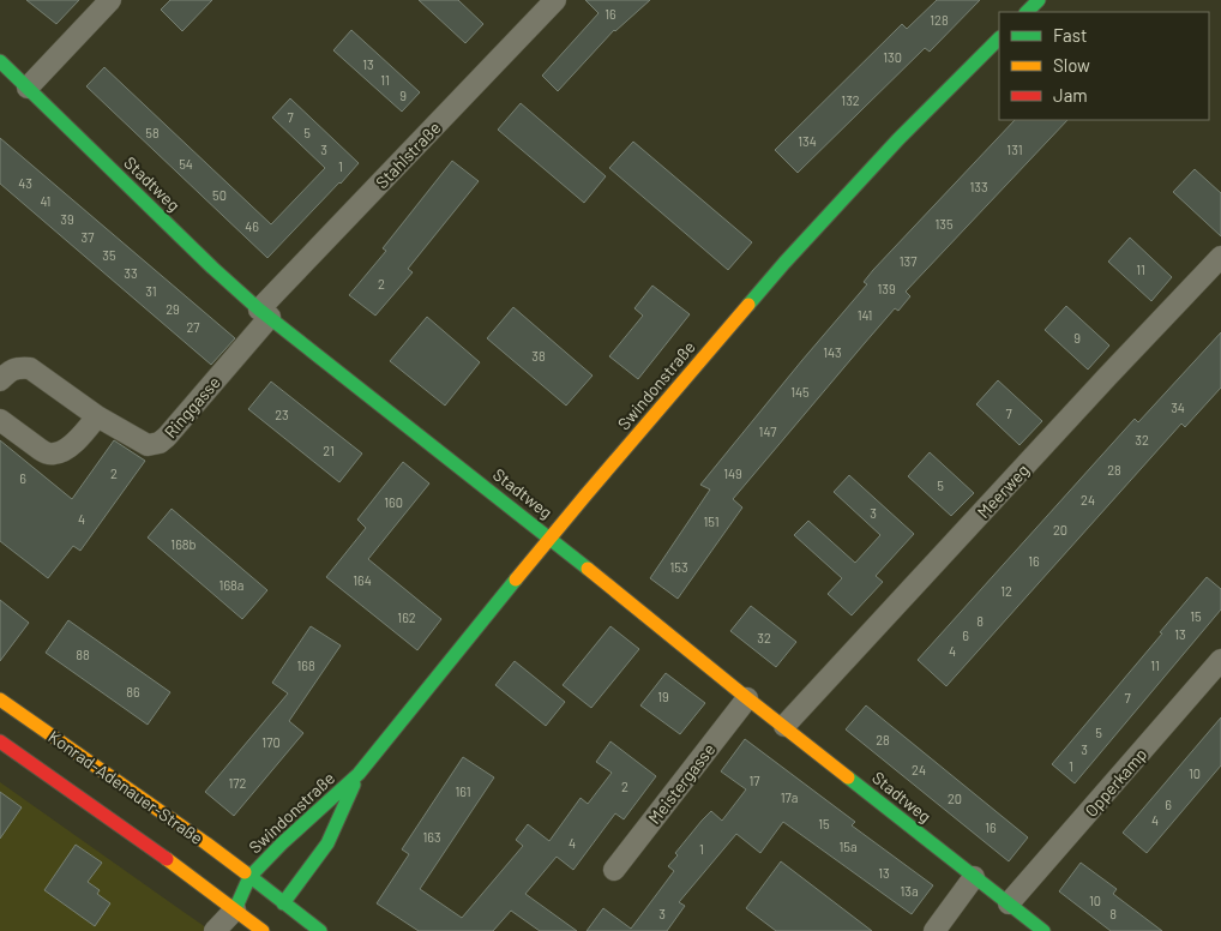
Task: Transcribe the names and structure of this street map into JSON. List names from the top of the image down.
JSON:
{
  "streets": {
    "street": [
      "Stahlstraße",
      "Stadtweg",
      "Swindonstraße",
      "Ringgasse",
      "Meerweg",
      "Opperkamp",
      "Meistergasse",
      "Konrad-Adenauer-Straße"
    ]
  },
  "crossings": [
    ["Stahlstraße", "Stadtweg"],
    ["Stahlstraße", "Ringgasse"],
    ["Stadtweg", "Swindonstraße"],
    ["Stadtweg", "Ringgasse"],
    ["Stadtweg", "Meerweg"],
    ["Stadtweg", "Opperkamp"],
    ["Stadtweg", "Meistergasse"],
    ["Swindonstraße", "Konrad-Adenauer-Straße"]
  ],
  "house_numbers": [
    "16",
    "128",
    "130",
    "13",
    "11",
    "9",
    "132",
    "7",
    "58",
    "5",
    "134",
    "3",
    "131",
    "54",
    "1",
    "43",
    "133",
    "50",
    "41",
    "39",
    "135",
    "46",
    "37",
    "35",
    "137",
    "11",
    "33",
    "2",
    "139",
    "31",
    "29",
    "141",
    "27",
    "9",
    "143",
    "38",
    "145",
    "34",
    "7",
    "23",
    "147",
    "32",
    "21",
    "28",
    "2",
    "149",
    "6",
    "5",
    "24",
    "160",
    "3",
    "4",
    "151",
    "20",
    "168b",
    "16",
    "153",
    "164",
    "168a",
    "12",
    "15",
    "162",
    "8",
    "13",
    "6",
    "32",
    "4",
    "88",
    "168",
    "11",
    "86",
    "19",
    "7",
    "5",
    "28",
    "170",
    "3",
    "1",
    "24",
    "10",
    "17",
    "172",
    "2",
    "161",
    "17a",
    "20",
    "6",
    "4",
    "15",
    "16",
    "163",
    "4",
    "15a",
    "1",
    "13",
    "13a",
    "10",
    "3",
    "8"
  ],
  "legend": ["Fast", "Slow", "Jam"]
}
